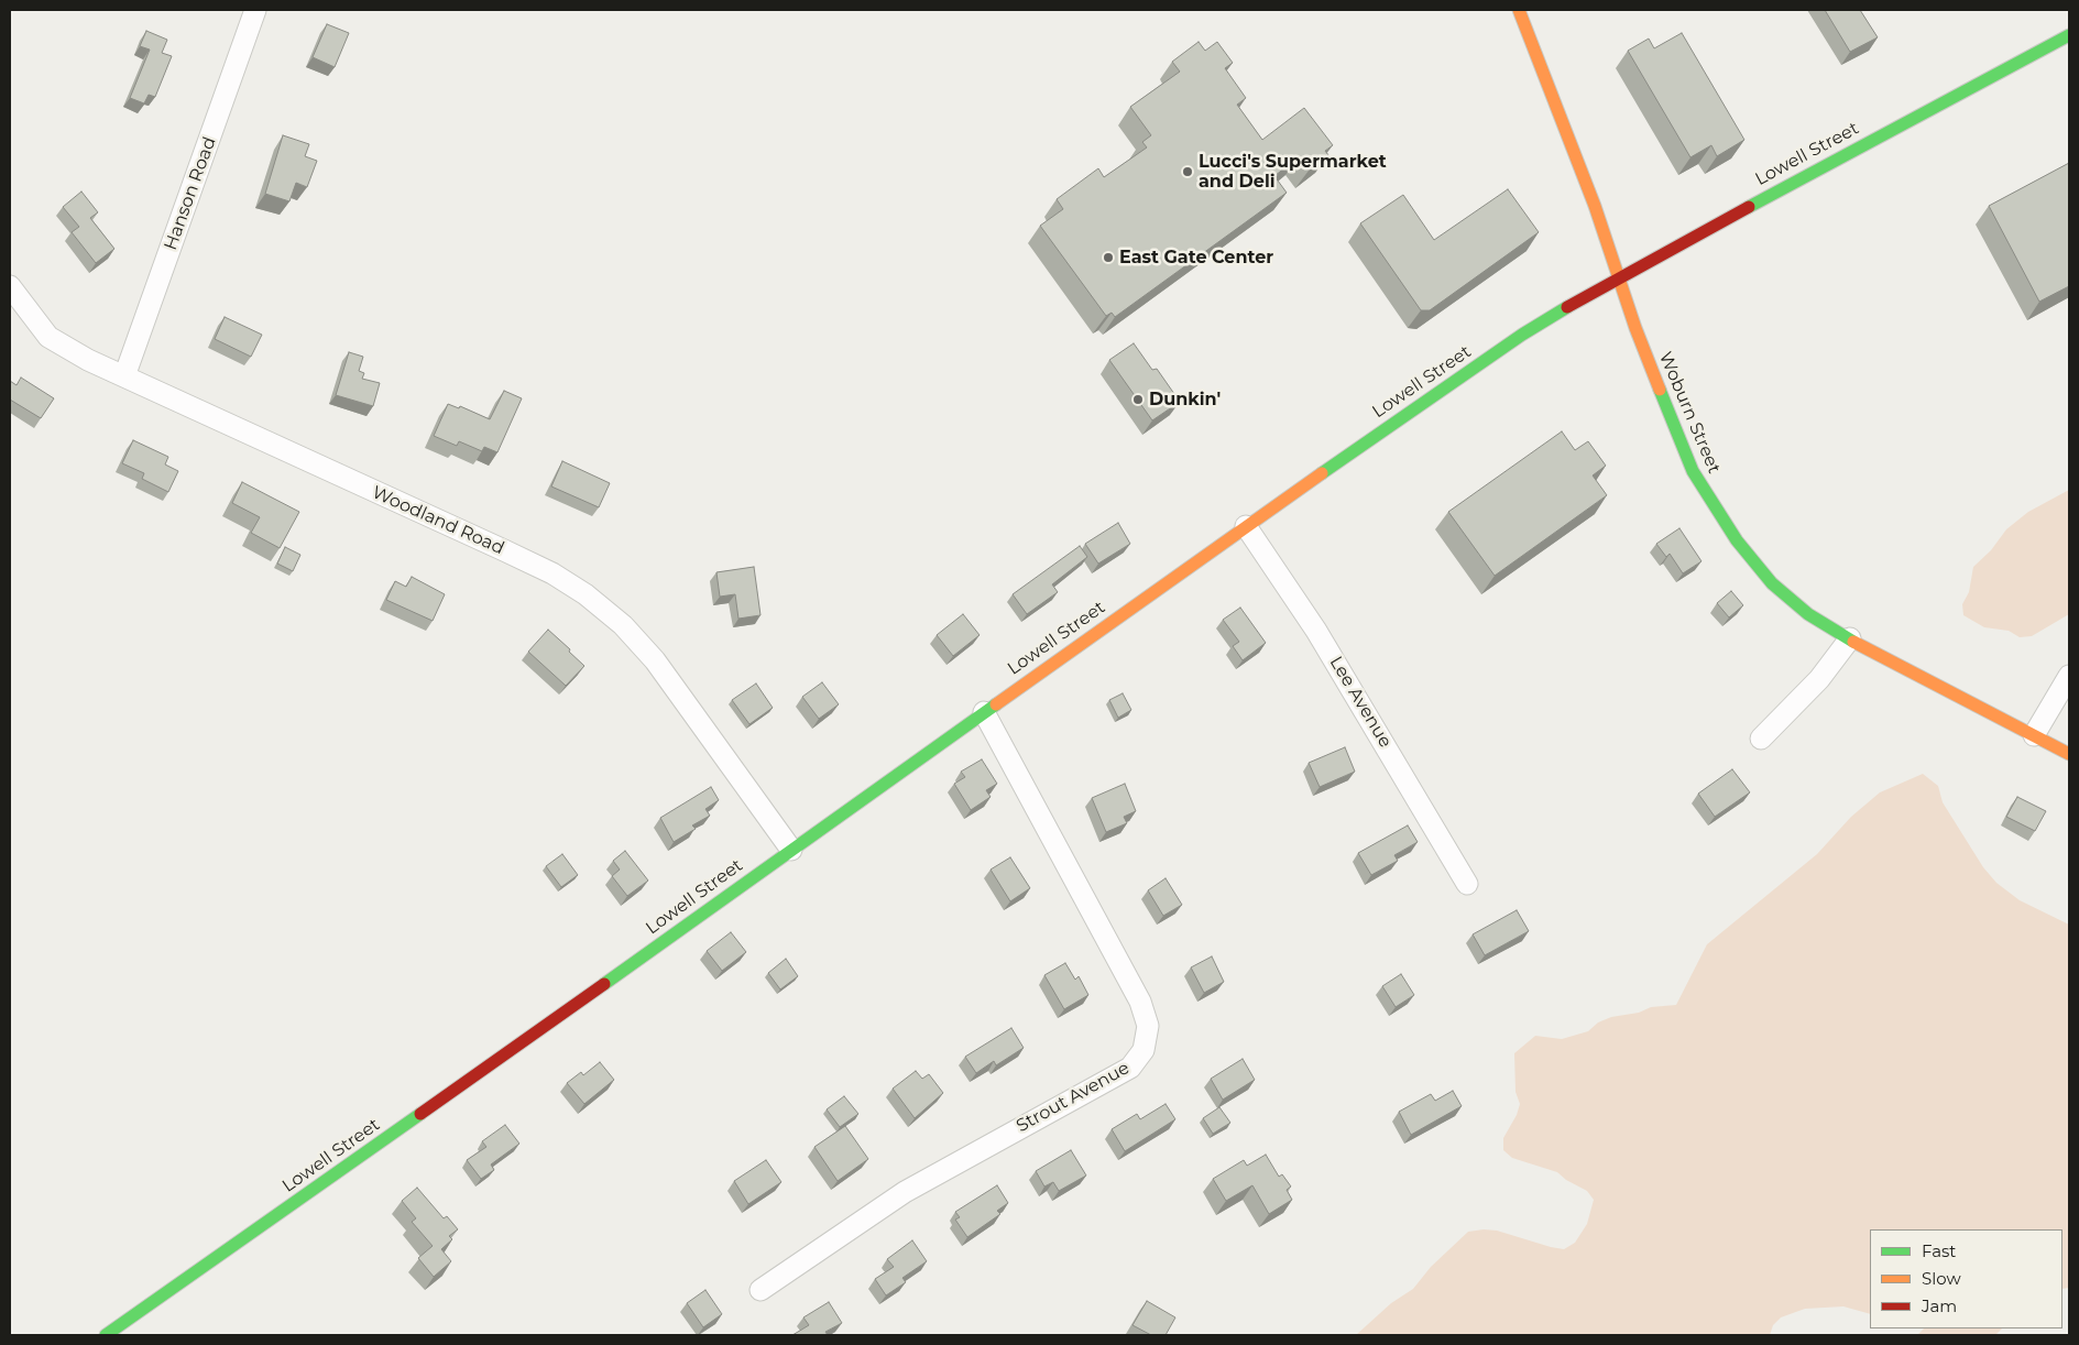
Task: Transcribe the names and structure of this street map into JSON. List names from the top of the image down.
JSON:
{
  "streets": {
    "main road": ["Lowell Street", "Woburn Street"],
    "street": [
      "Hanson Road",
      "Woodland Road",
      "Lee Avenue",
      "Strout Avenue"
    ]
  },
  "crossings": [
    ["Lowell Street", "Woburn Street"],
    ["Lowell Street", "Woodland Road"],
    ["Lowell Street", "Lee Avenue"],
    ["Lowell Street", "Strout Avenue"],
    ["Hanson Road", "Woodland Road"]
  ],
  "places": ["Lucci's Supermarket and Deli", "East Gate Center", "Dunkin'"],
  "legend": ["Fast", "Slow", "Jam"]
}
